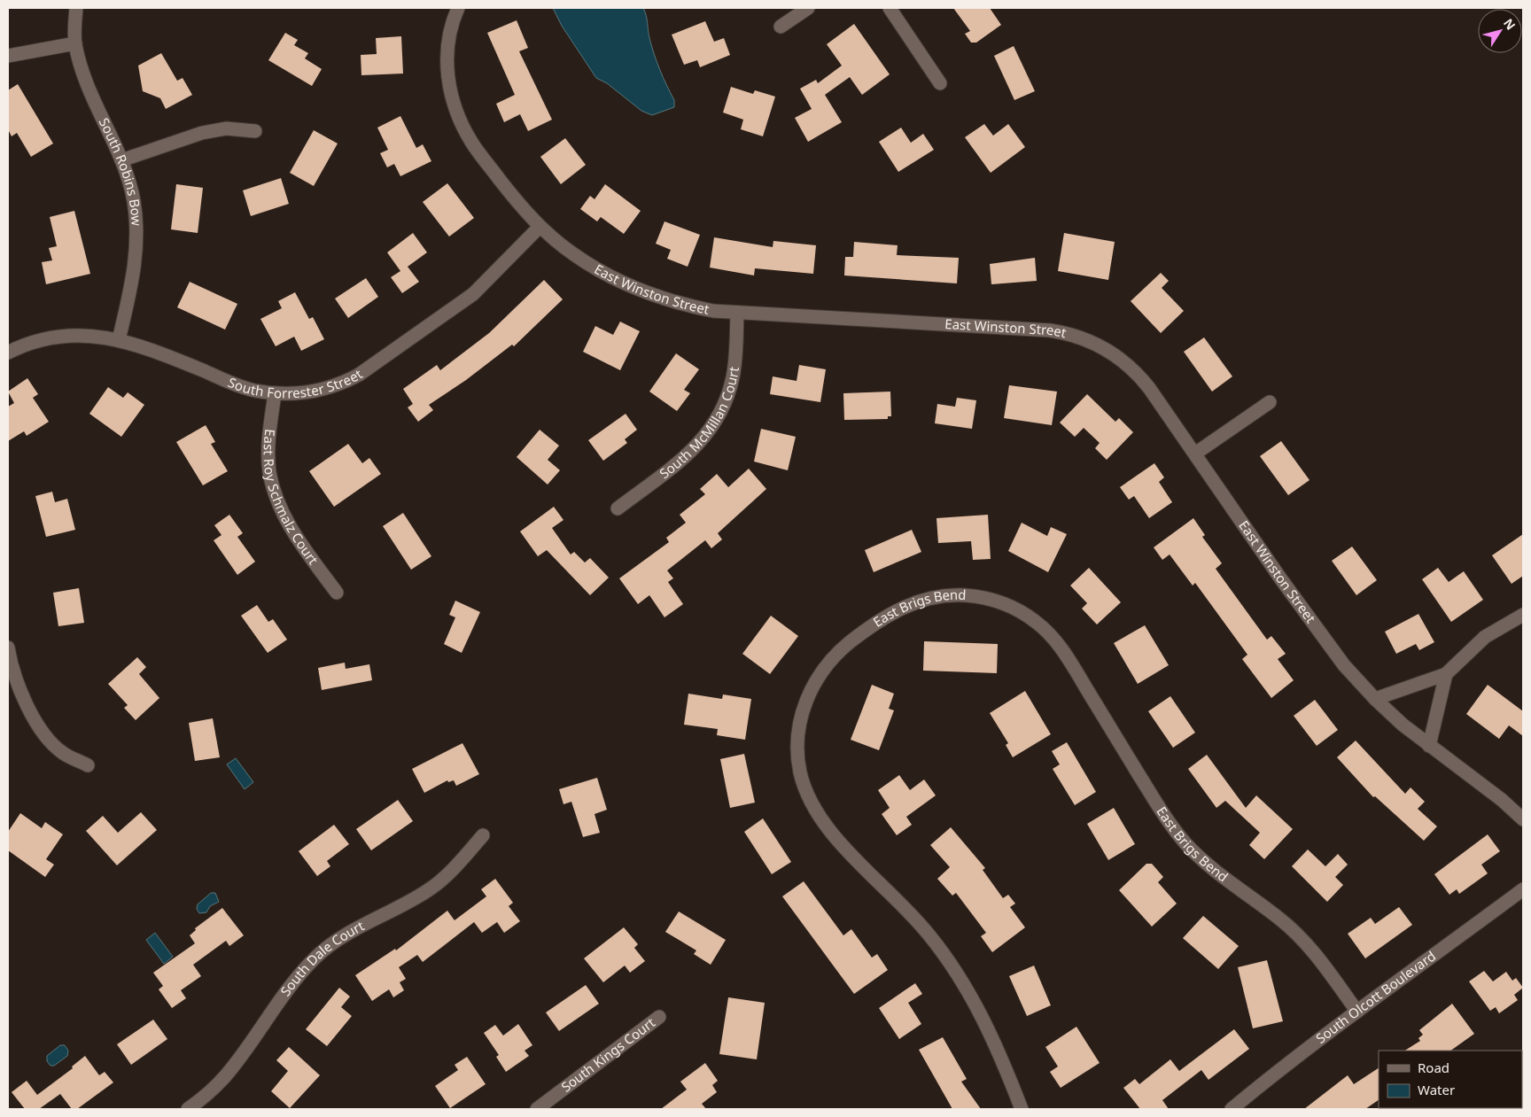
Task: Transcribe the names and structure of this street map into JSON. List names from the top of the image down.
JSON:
{
  "streets": {
    "street": [
      "South Robins Bow",
      "East Winston Street",
      "South Forrester Street",
      "South McMillan Court",
      "East Roy Schmalz Court",
      "East Brigs Bend",
      "South Dale Court",
      "South Olcott Boulevard",
      "South Kings Court"
    ]
  },
  "crossings": [
    ["South Robins Bow", "South Forrester Street"],
    ["East Winston Street", "South Forrester Street"],
    ["East Winston Street", "South McMillan Court"],
    ["South Forrester Street", "East Roy Schmalz Court"],
    ["East Brigs Bend", "South Olcott Boulevard"]
  ],
  "legend": ["Road", "Water"],
  "north": "top right"
}
